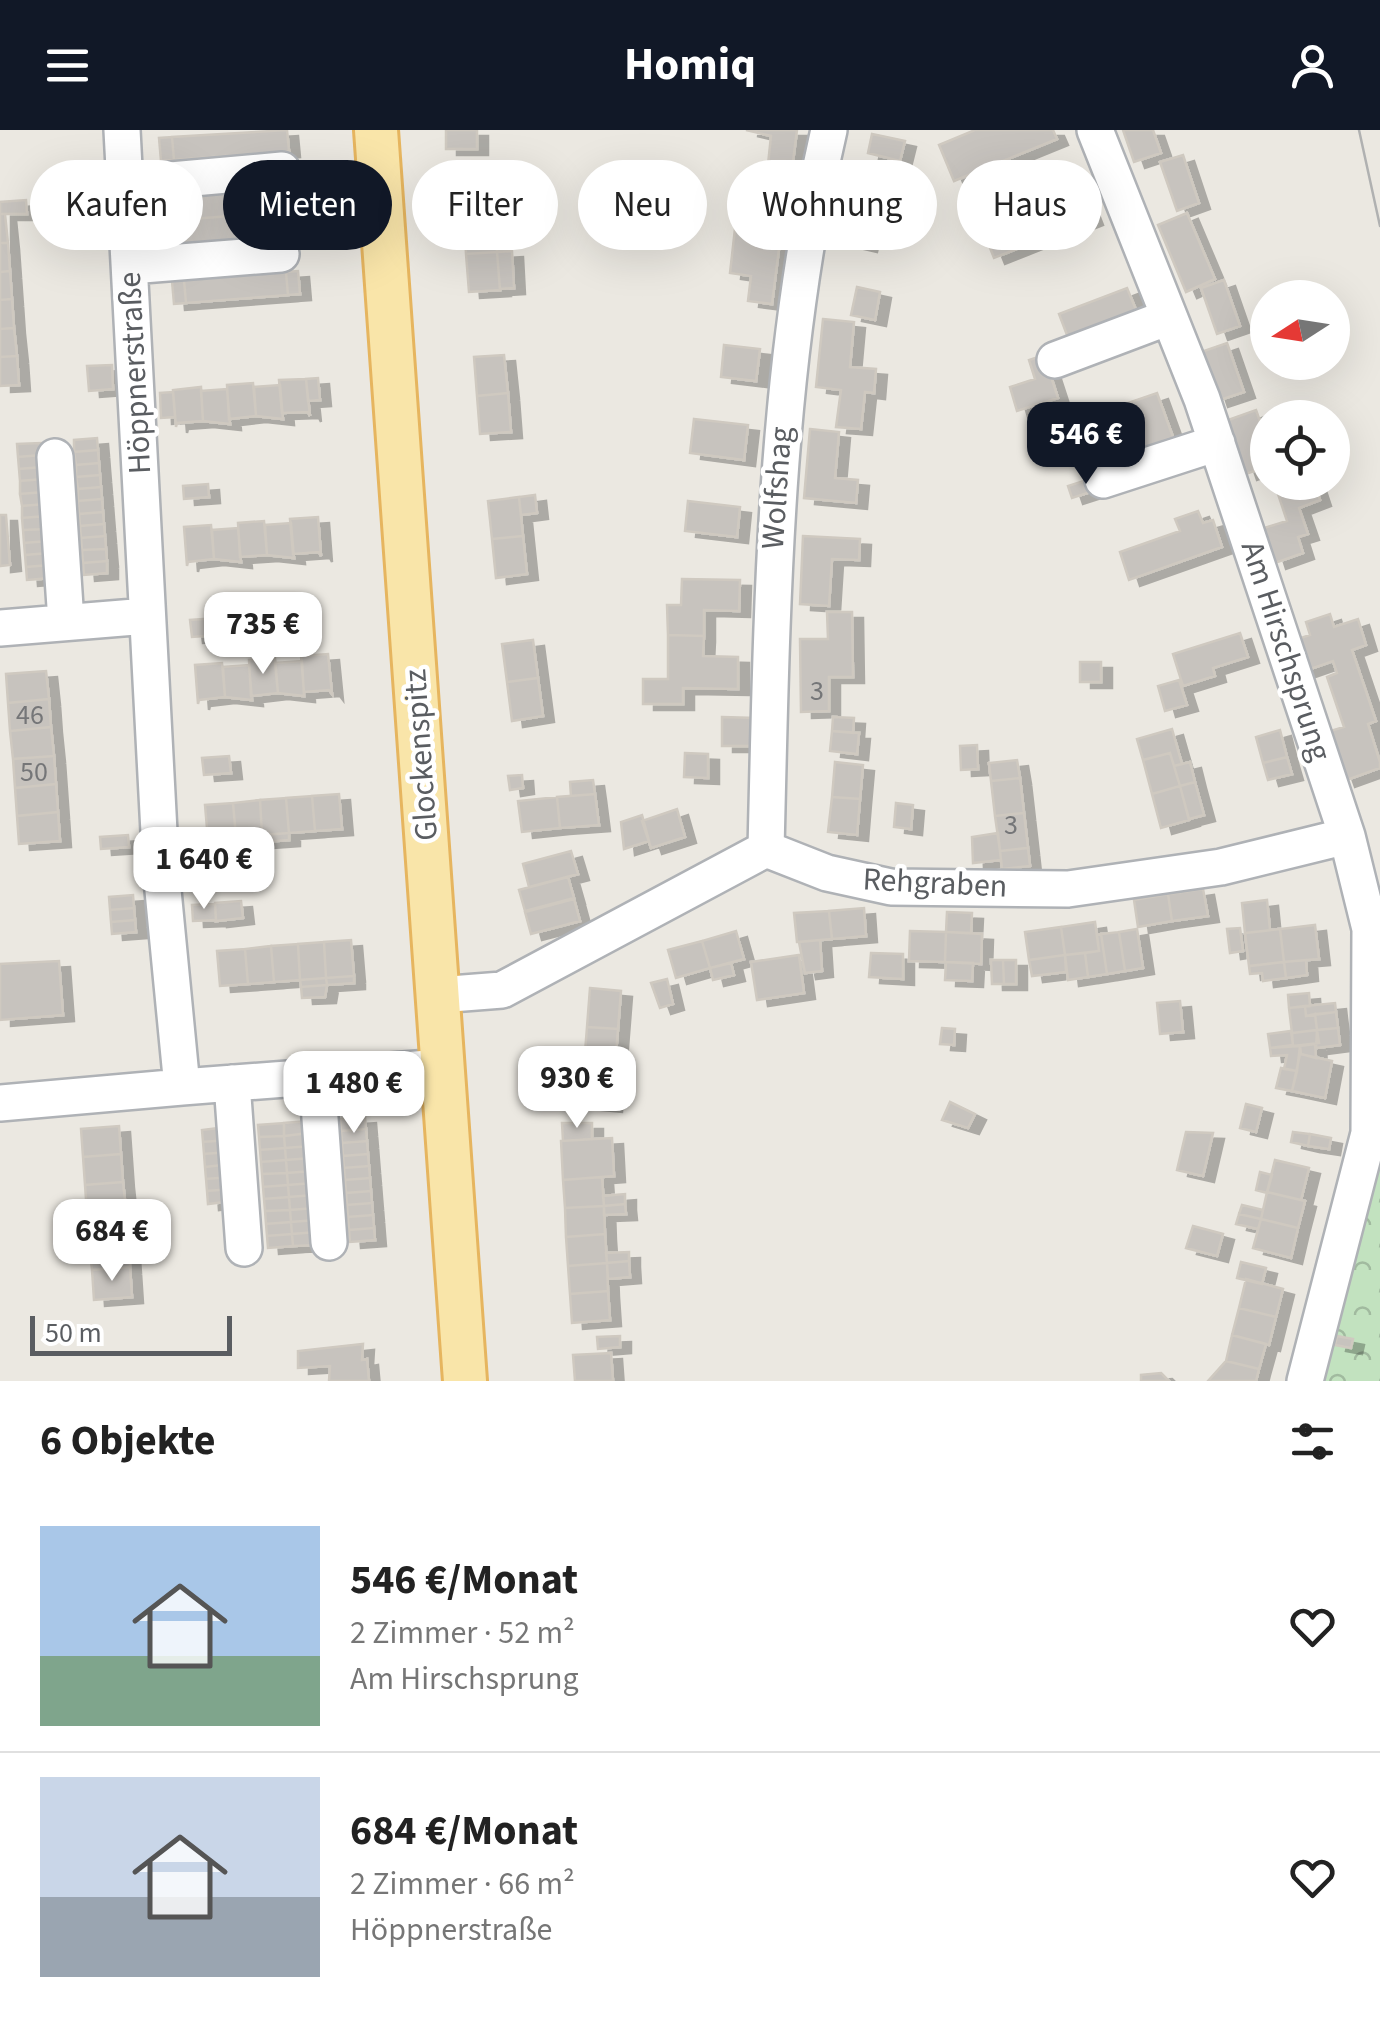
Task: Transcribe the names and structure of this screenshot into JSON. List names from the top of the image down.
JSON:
{
  "streets": {
    "main road": ["Glockenspitz"],
    "street": [
      "Höppnerstraße",
      "Wolfshag",
      "Am Hirschsprung",
      "Rehgraben"
    ]
  },
  "crossings": [
    ["Wolfshag", "Rehgraben"],
    ["Am Hirschsprung", "Rehgraben"]
  ],
  "house_numbers": [
    "3",
    "46",
    "50",
    "3"
  ],
  "scale_bar": "50 m",
  "north": "left",
  "page": {
    "header": "Homiq",
    "chip": [
      "Kaufen",
      "Mieten",
      "Filter",
      "Neu",
      "Wohnung",
      "Haus"
    ],
    "price": [
      "546 €",
      "735 €",
      "1 640 €",
      "930 €",
      "1 480 €",
      "684 €"
    ],
    "scale": "50 m",
    "heading": "6 Objekte",
    "list": [
      {
        "name": "546 €/Monat",
        "note": "2 Zimmer · 52 m² · Am Hirschsprung"
      },
      {
        "name": "684 €/Monat",
        "note": "2 Zimmer · 66 m² · Höppnerstraße"
      }
    ]
  }
}
